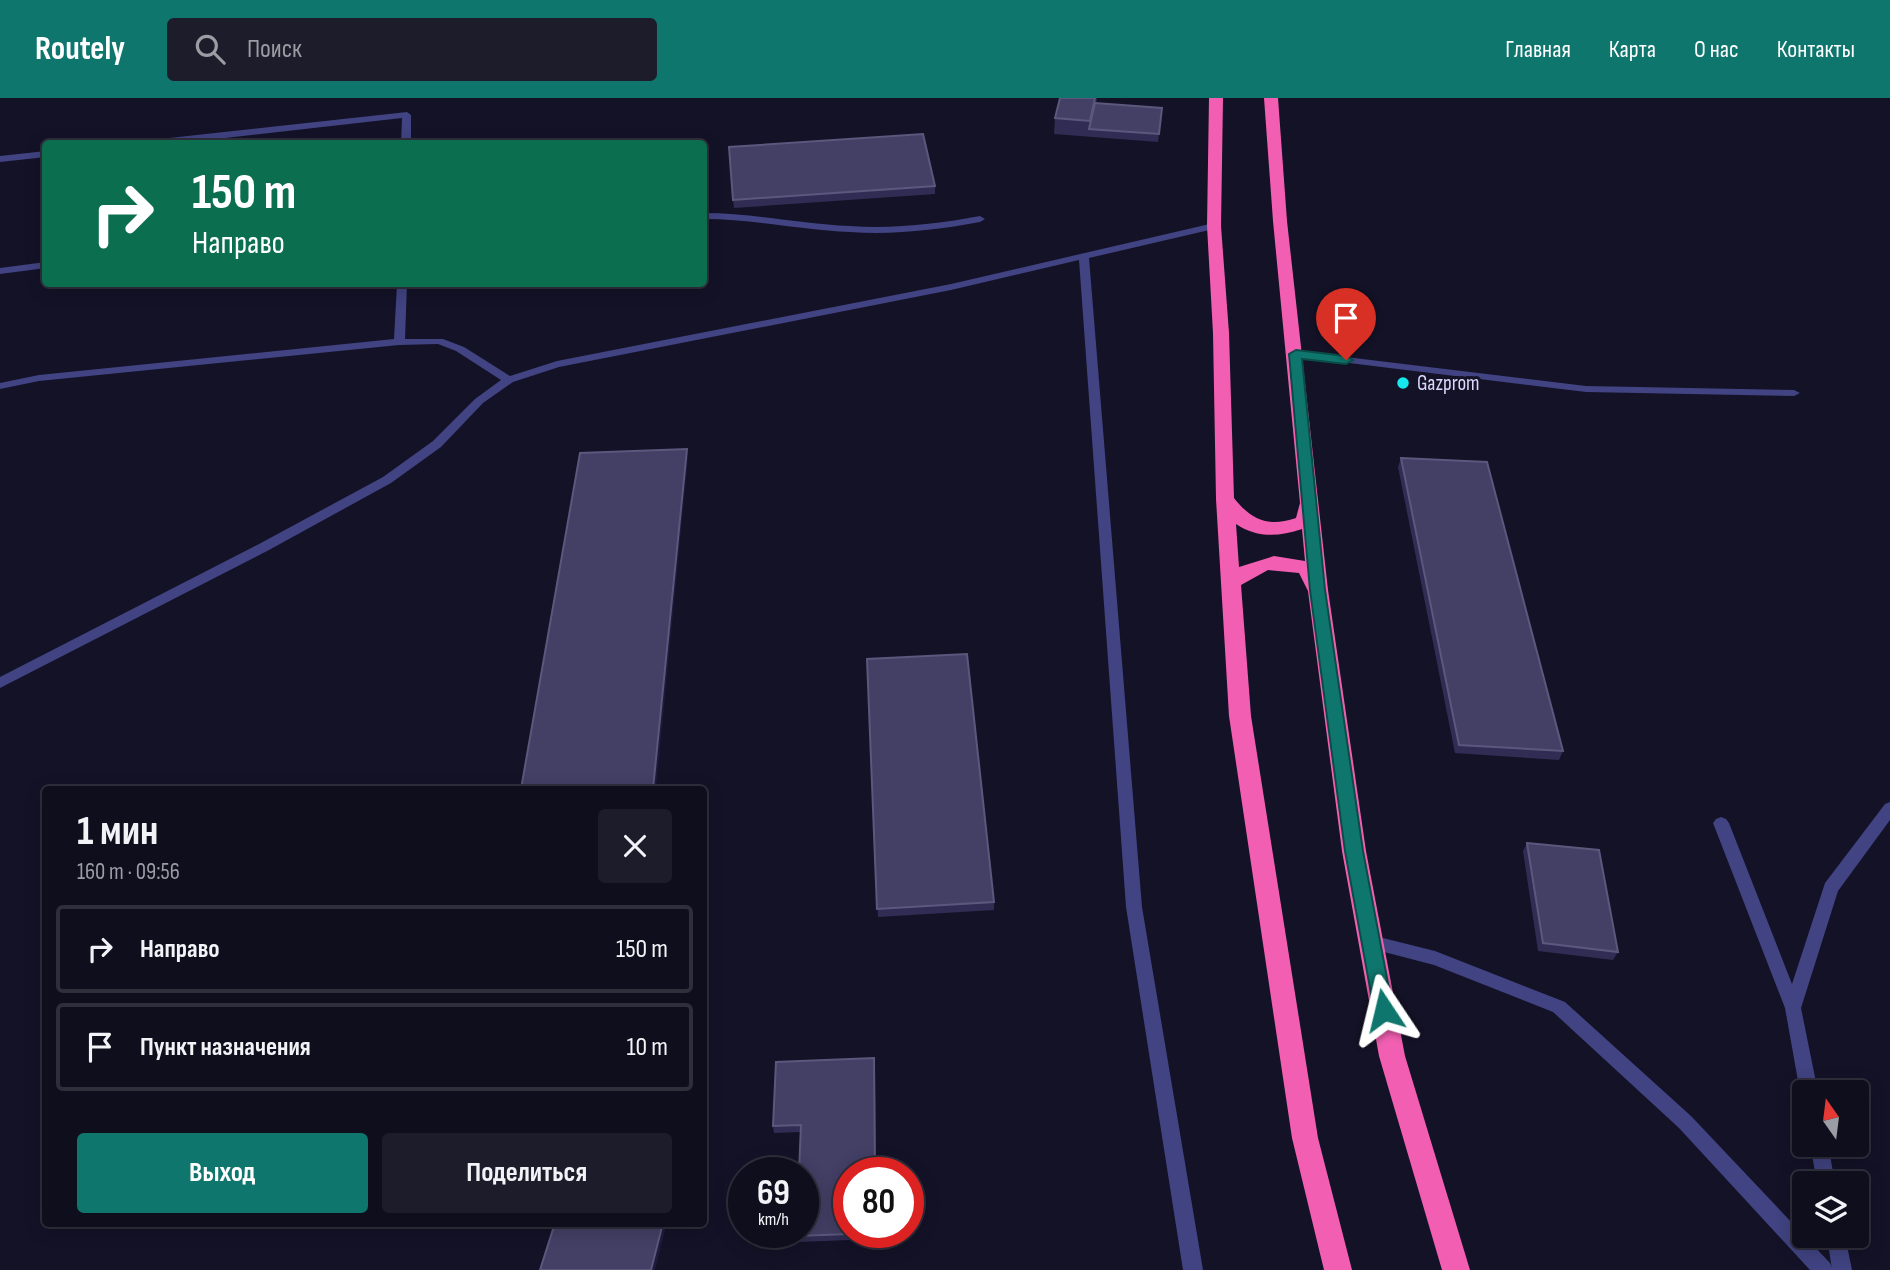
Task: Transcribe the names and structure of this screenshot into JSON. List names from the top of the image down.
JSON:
{
  "places": ["Gazprom"],
  "north": "top",
  "page": {
    "header": "Routely",
    "search": "Поиск",
    "nav": [
      "Главная",
      "Карта",
      "О нас",
      "Контакты"
    ],
    "turn": ["150 m", "Направо"],
    "heading": ["1 мин", "160 m · 09:56"],
    "list": [
      {
        "name": "Направо",
        "value": "150 m"
      },
      {
        "name": "Пункт назначения",
        "value": "10 m"
      }
    ],
    "buttons": ["Выход", "Поделиться"],
    "speed": "69 km/h",
    "limit": "80"
  }
}
